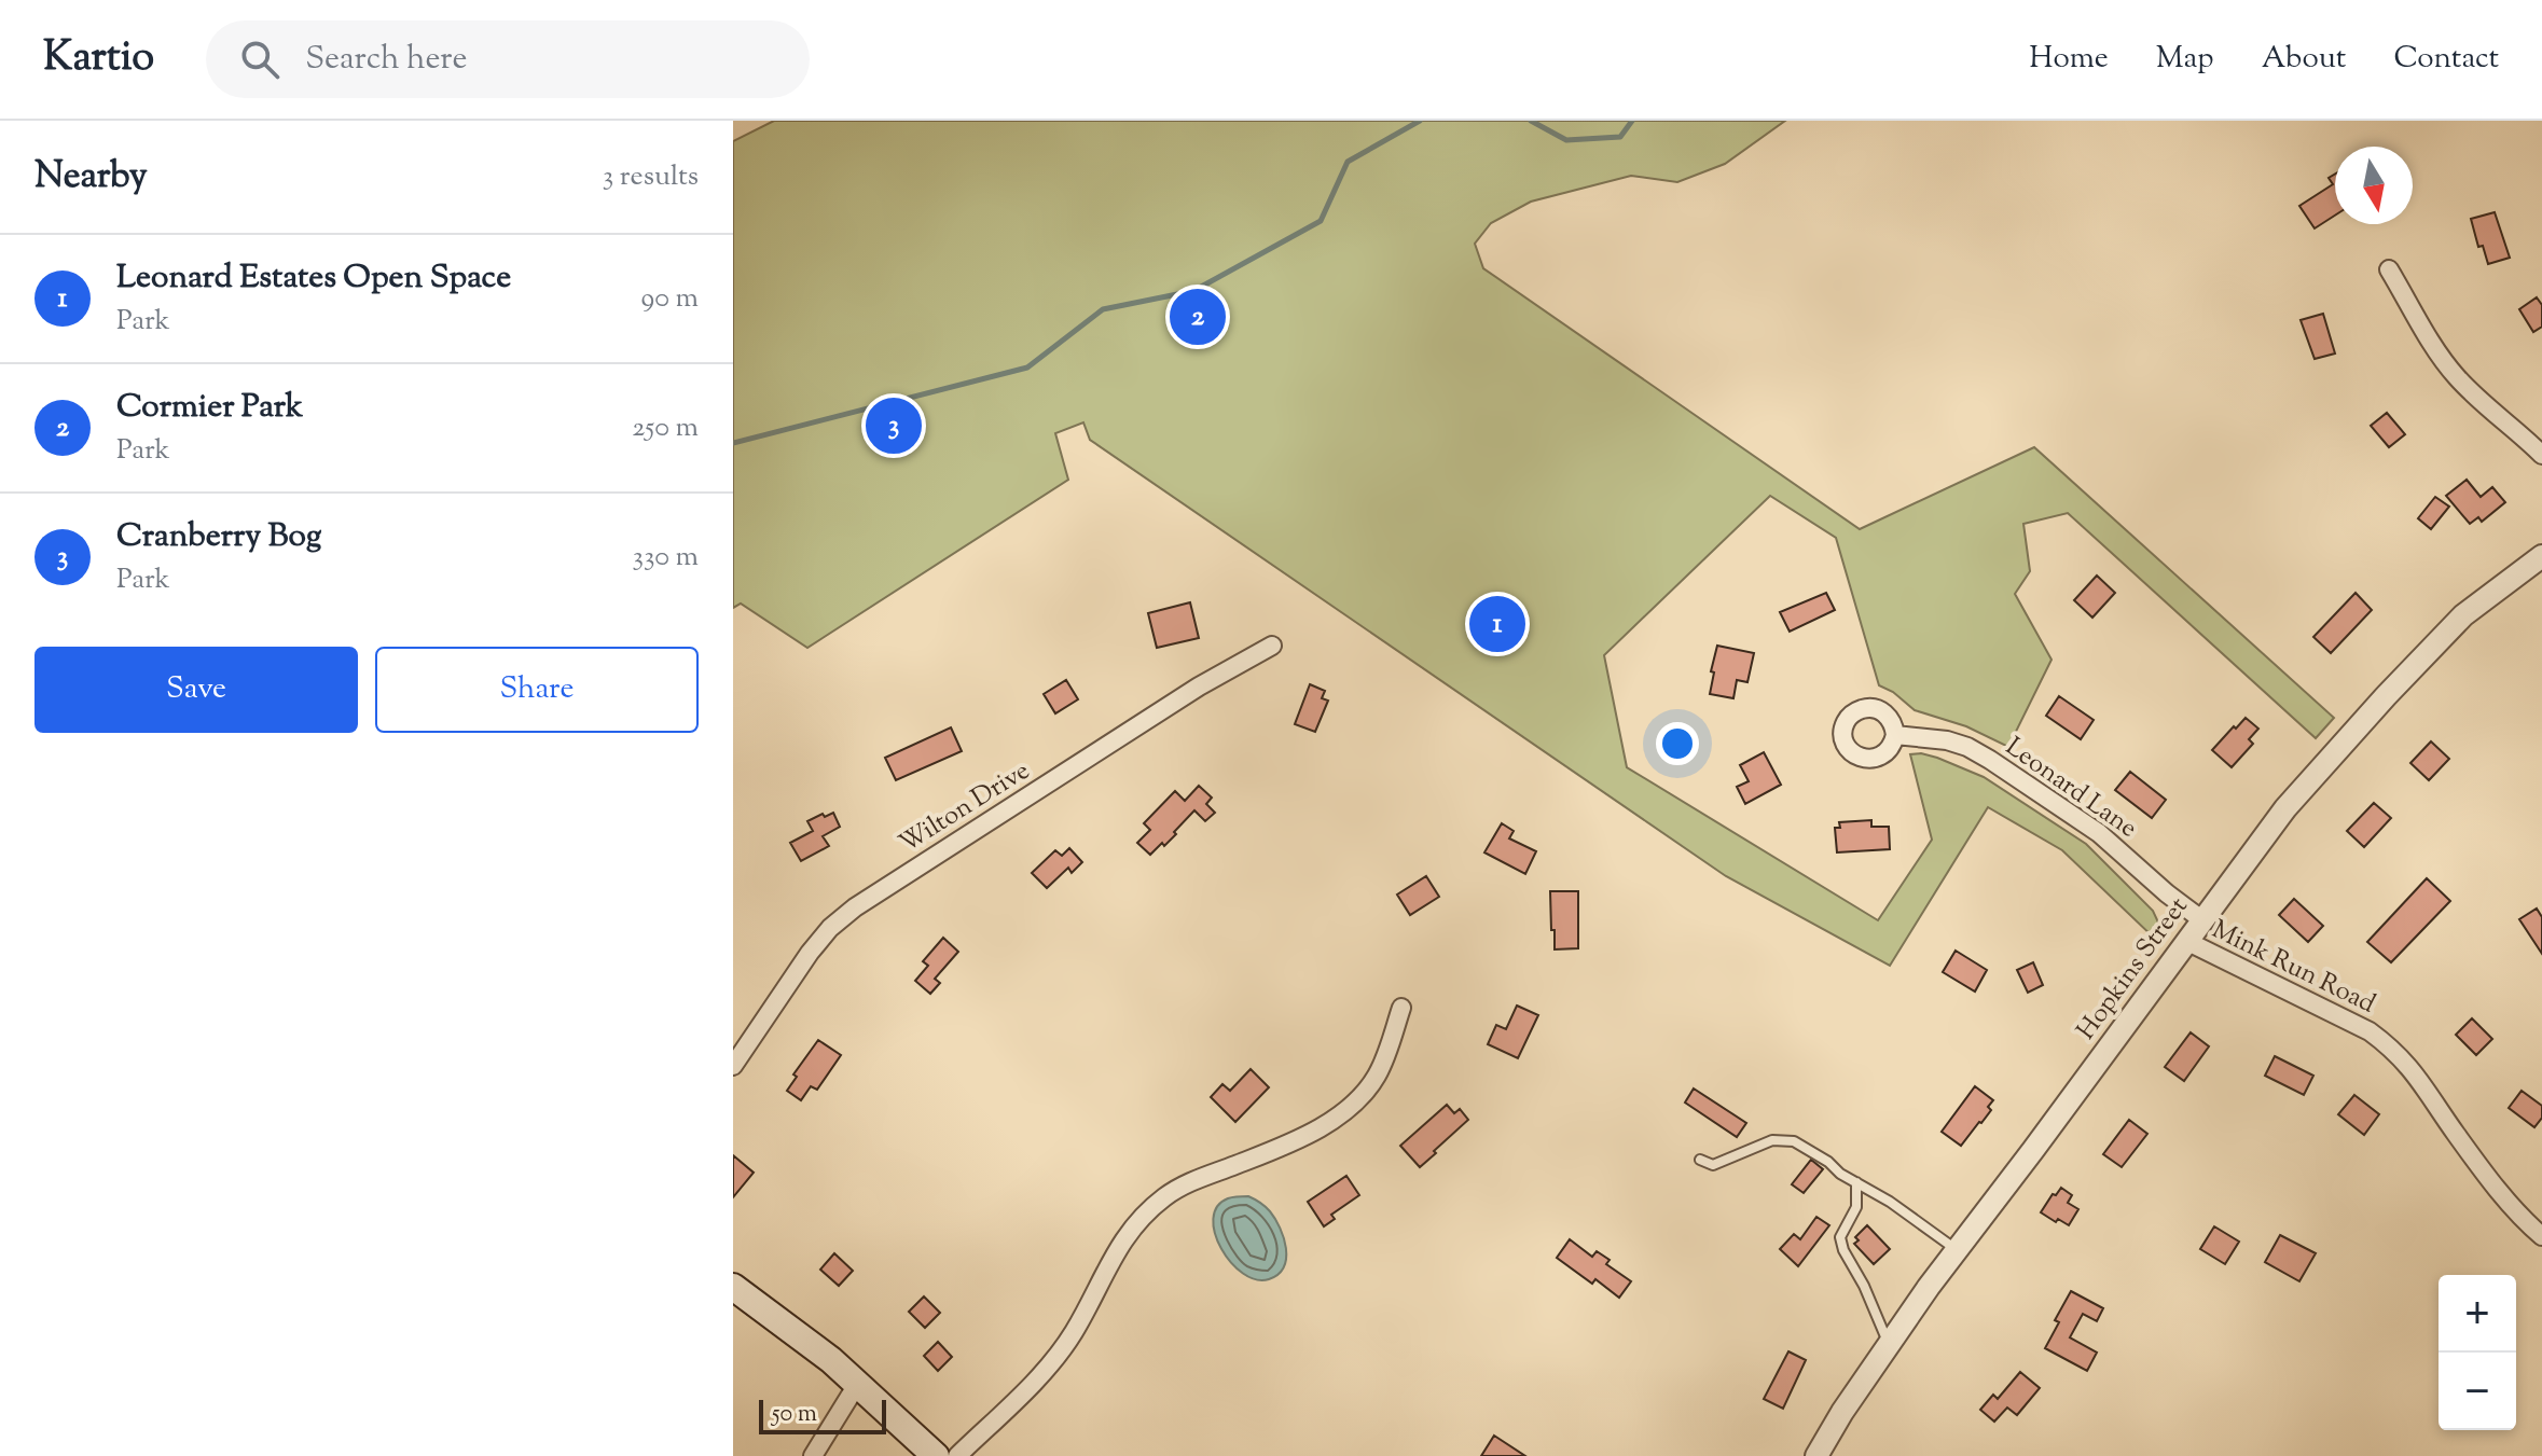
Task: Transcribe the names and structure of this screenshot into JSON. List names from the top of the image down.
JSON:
{
  "streets": {
    "street": [
      "Leonard Lane",
      "Wilton Drive",
      "Mink Run Road",
      "Hopkins Street"
    ]
  },
  "crossings": [
    ["Leonard Lane", "Hopkins Street"],
    ["Mink Run Road", "Hopkins Street"]
  ],
  "scale_bar": "50 m",
  "north": "bottom",
  "page": {
    "header": "Kartio",
    "search": "Search here",
    "nav": [
      "Home",
      "Map",
      "About",
      "Contact"
    ],
    "heading": ["Nearby", "3 results"],
    "list": [
      {
        "mark": "1",
        "name": "Leonard Estates Open Space",
        "note": "Park",
        "value": "90 m"
      },
      {
        "mark": "2",
        "name": "Cormier Park",
        "note": "Park",
        "value": "250 m"
      },
      {
        "mark": "3",
        "name": "Cranberry Bog",
        "note": "Park",
        "value": "330 m"
      }
    ],
    "pins": ["2", "3", "1"],
    "buttons": ["Save", "Share"],
    "map_buttons": ["+", "−"],
    "scale": "50 m"
  }
}
